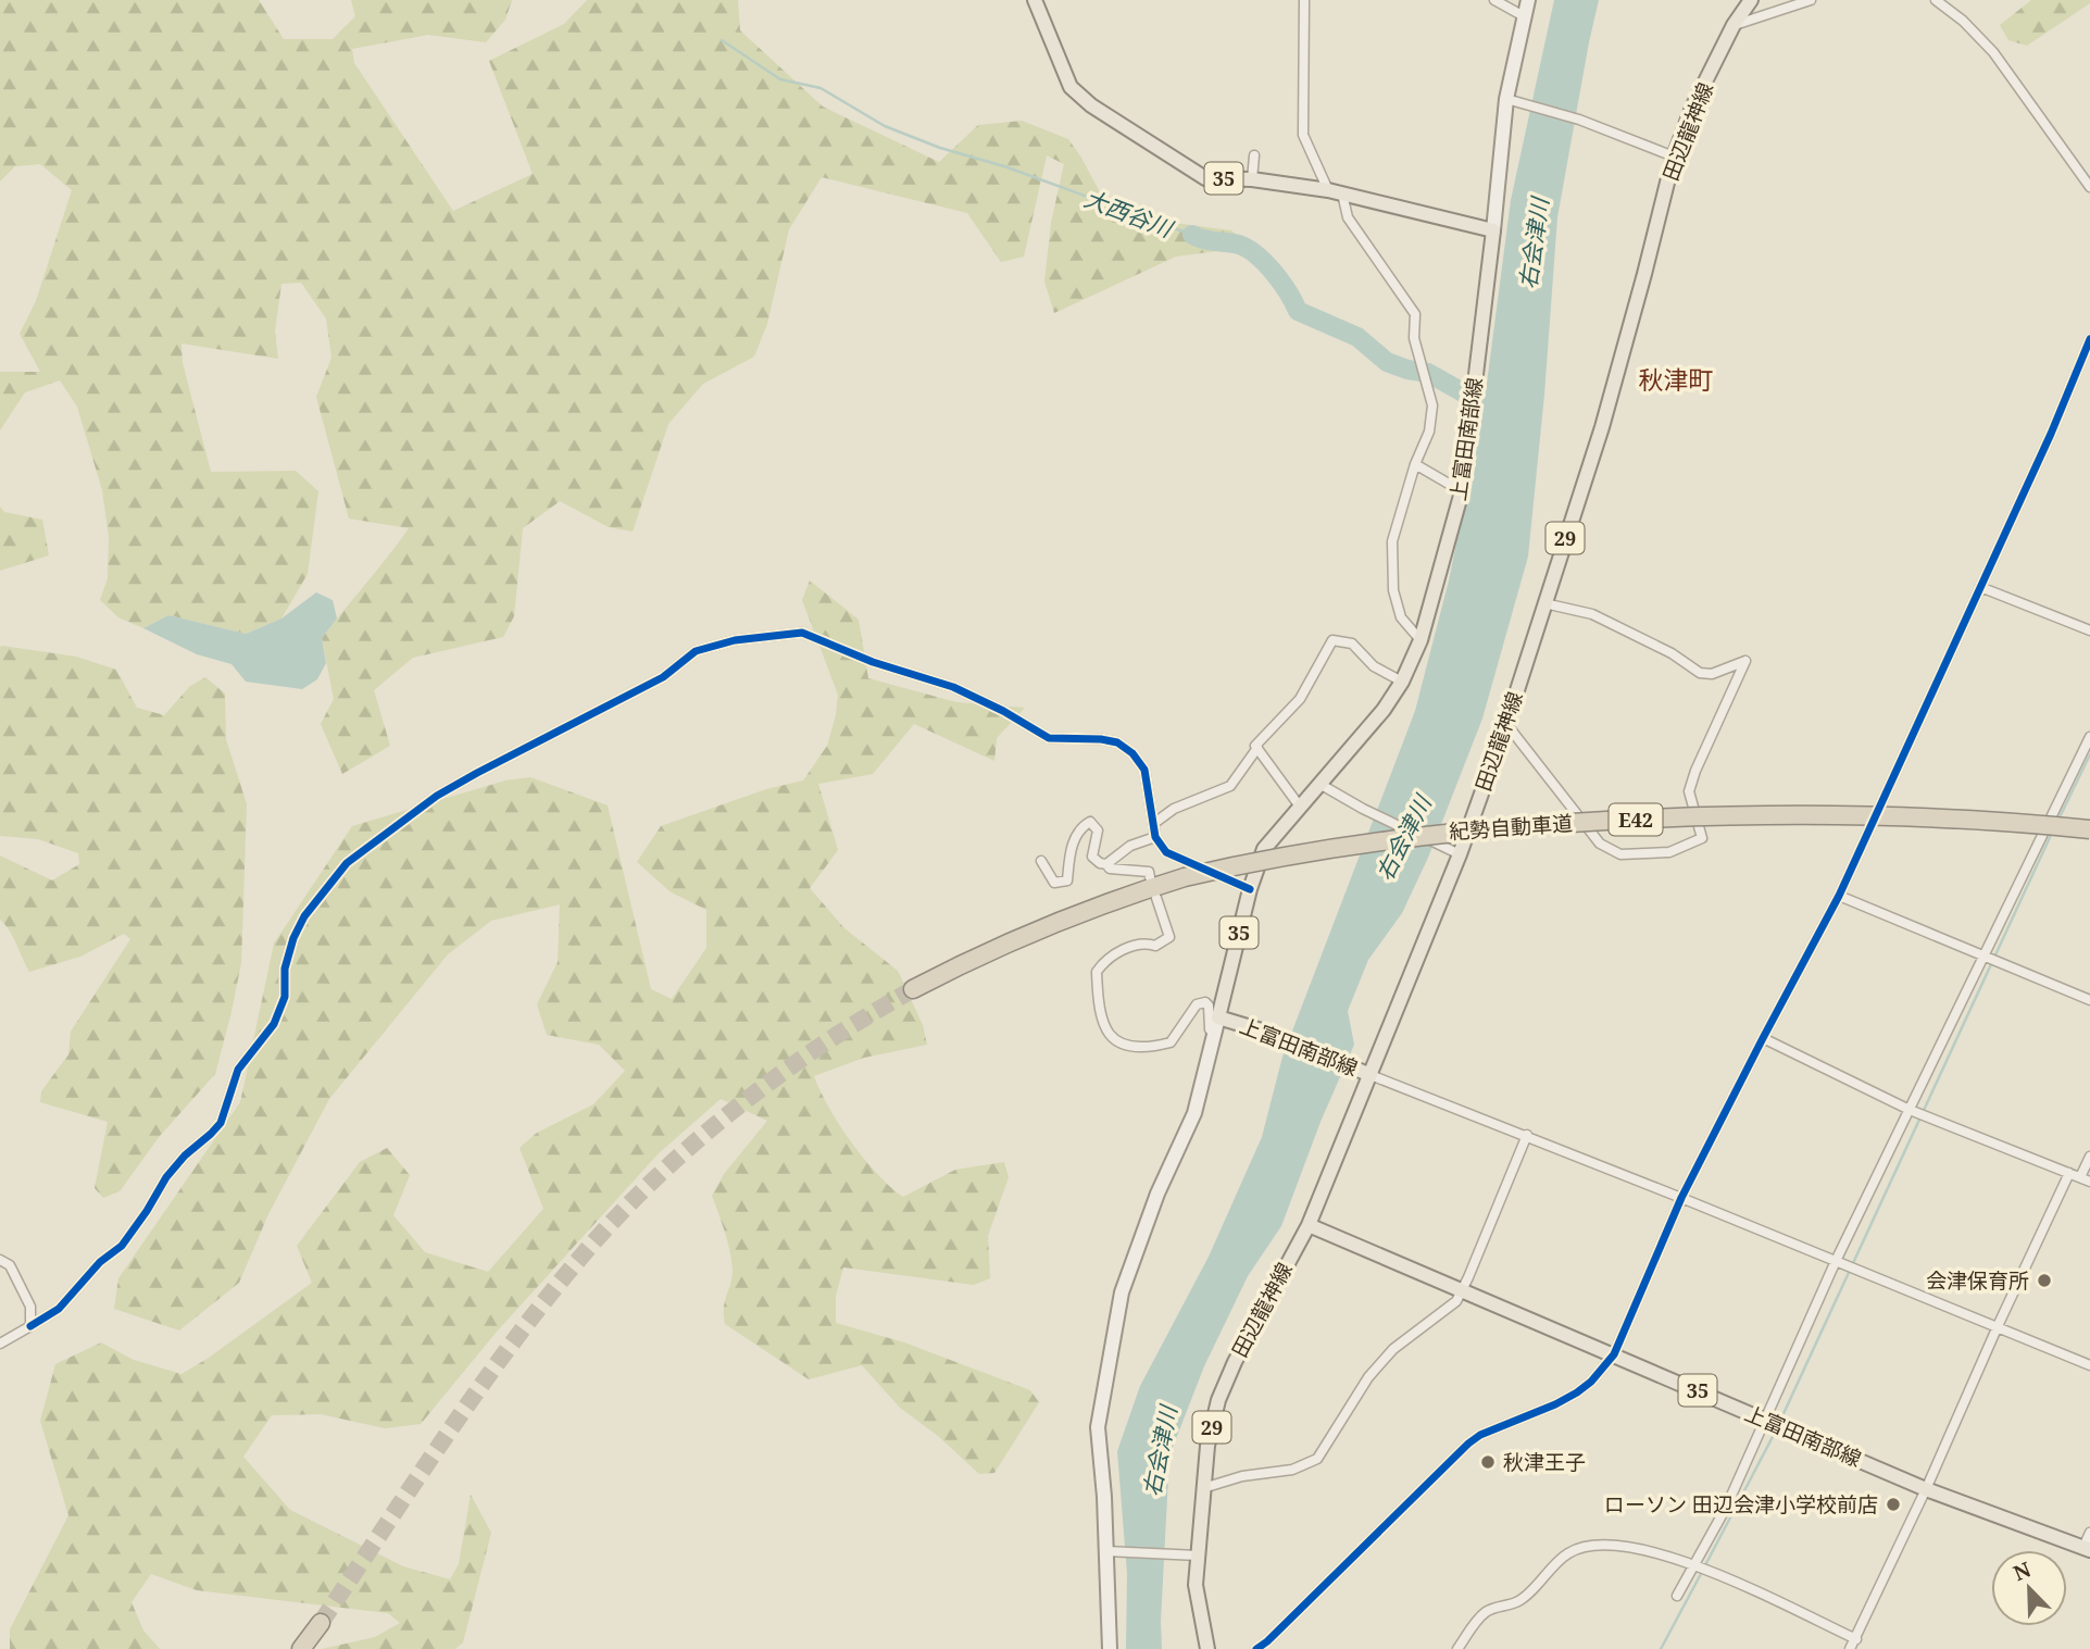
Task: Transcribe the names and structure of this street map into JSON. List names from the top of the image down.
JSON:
{
  "streets": {
    "highway": ["E42", "紀勢自動車道"],
    "main road": [
      "田辺龍神線",
      "35",
      "上富田南部線",
      "29"
    ]
  },
  "crossings": [
    ["田辺龍神線", "上富田南部線"],
    ["35", "上富田南部線"]
  ],
  "districts": ["秋津町"],
  "water": ["大西谷川", "右会津川"],
  "places": ["会津保育所", "秋津王子", "ローソン 田辺会津小学校前店"],
  "north": "top left"
}
